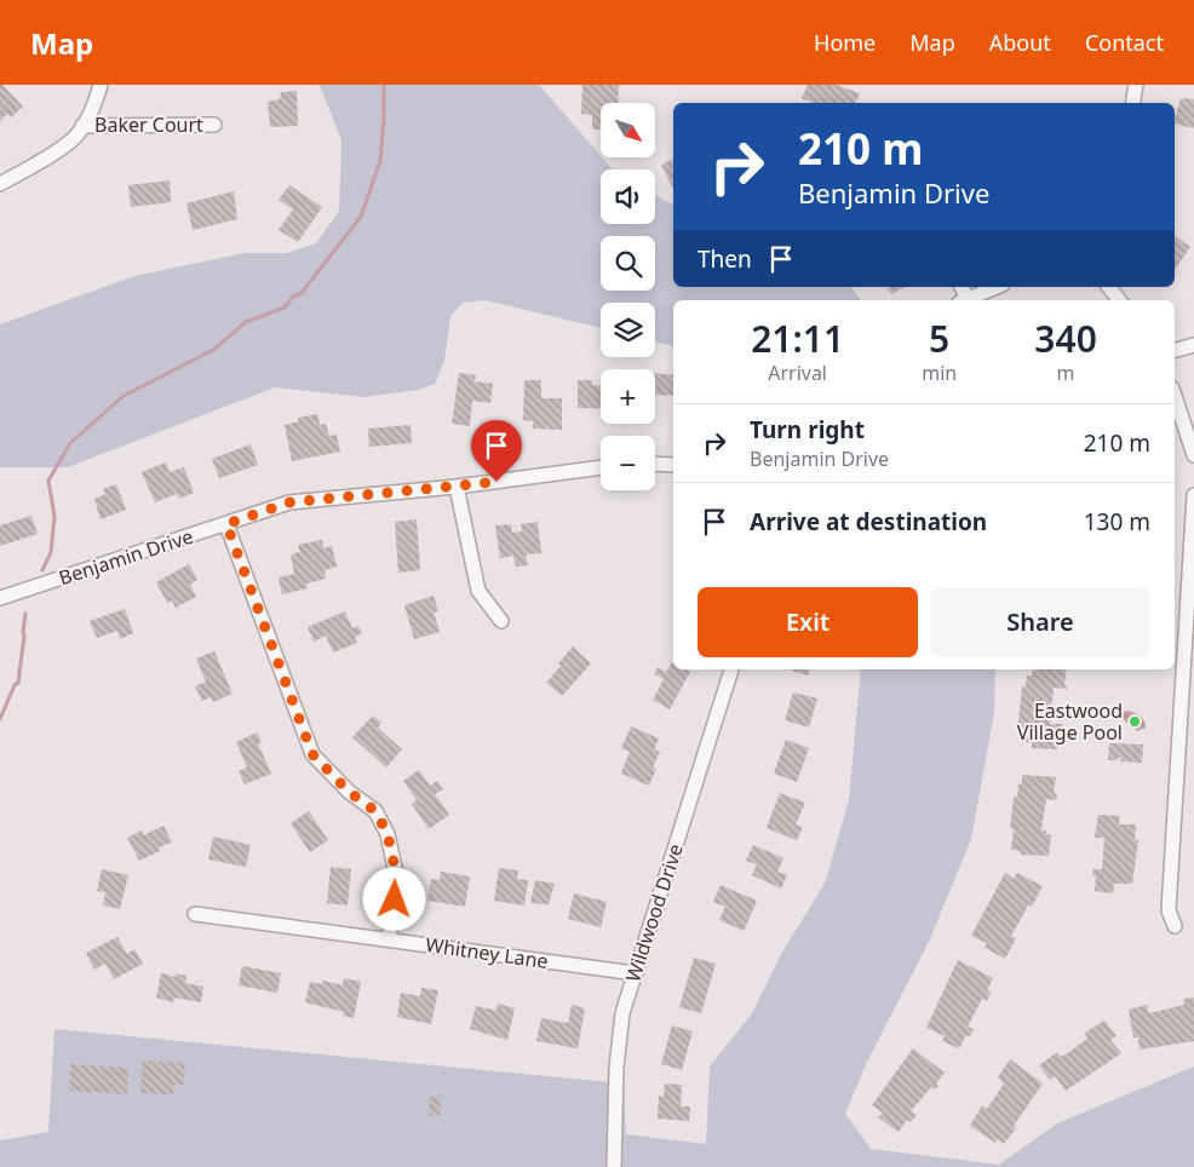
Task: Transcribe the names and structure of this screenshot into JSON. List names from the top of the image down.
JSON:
{
  "streets": {
    "street": [
      "Baker Court",
      "Benjamin Drive",
      "Wildwood Drive",
      "Whitney Lane"
    ]
  },
  "crossings": [
    ["Wildwood Drive", "Whitney Lane"]
  ],
  "places": ["Eastwood Village Pool"],
  "north": "bottom right",
  "page": {
    "header": "Map",
    "nav": [
      "Home",
      "Map",
      "About",
      "Contact"
    ],
    "map_buttons": ["+", "−"],
    "turn": ["210 m", "Benjamin Drive"],
    "then": "Then",
    "eta": [
      "21:11",
      "Arrival",
      "5",
      "min",
      "340",
      "m"
    ],
    "list": [
      {
        "name": "Turn right",
        "note": "Benjamin Drive",
        "value": "210 m"
      },
      {
        "name": "Arrive at destination",
        "value": "130 m"
      }
    ],
    "buttons": ["Exit", "Share"]
  }
}
